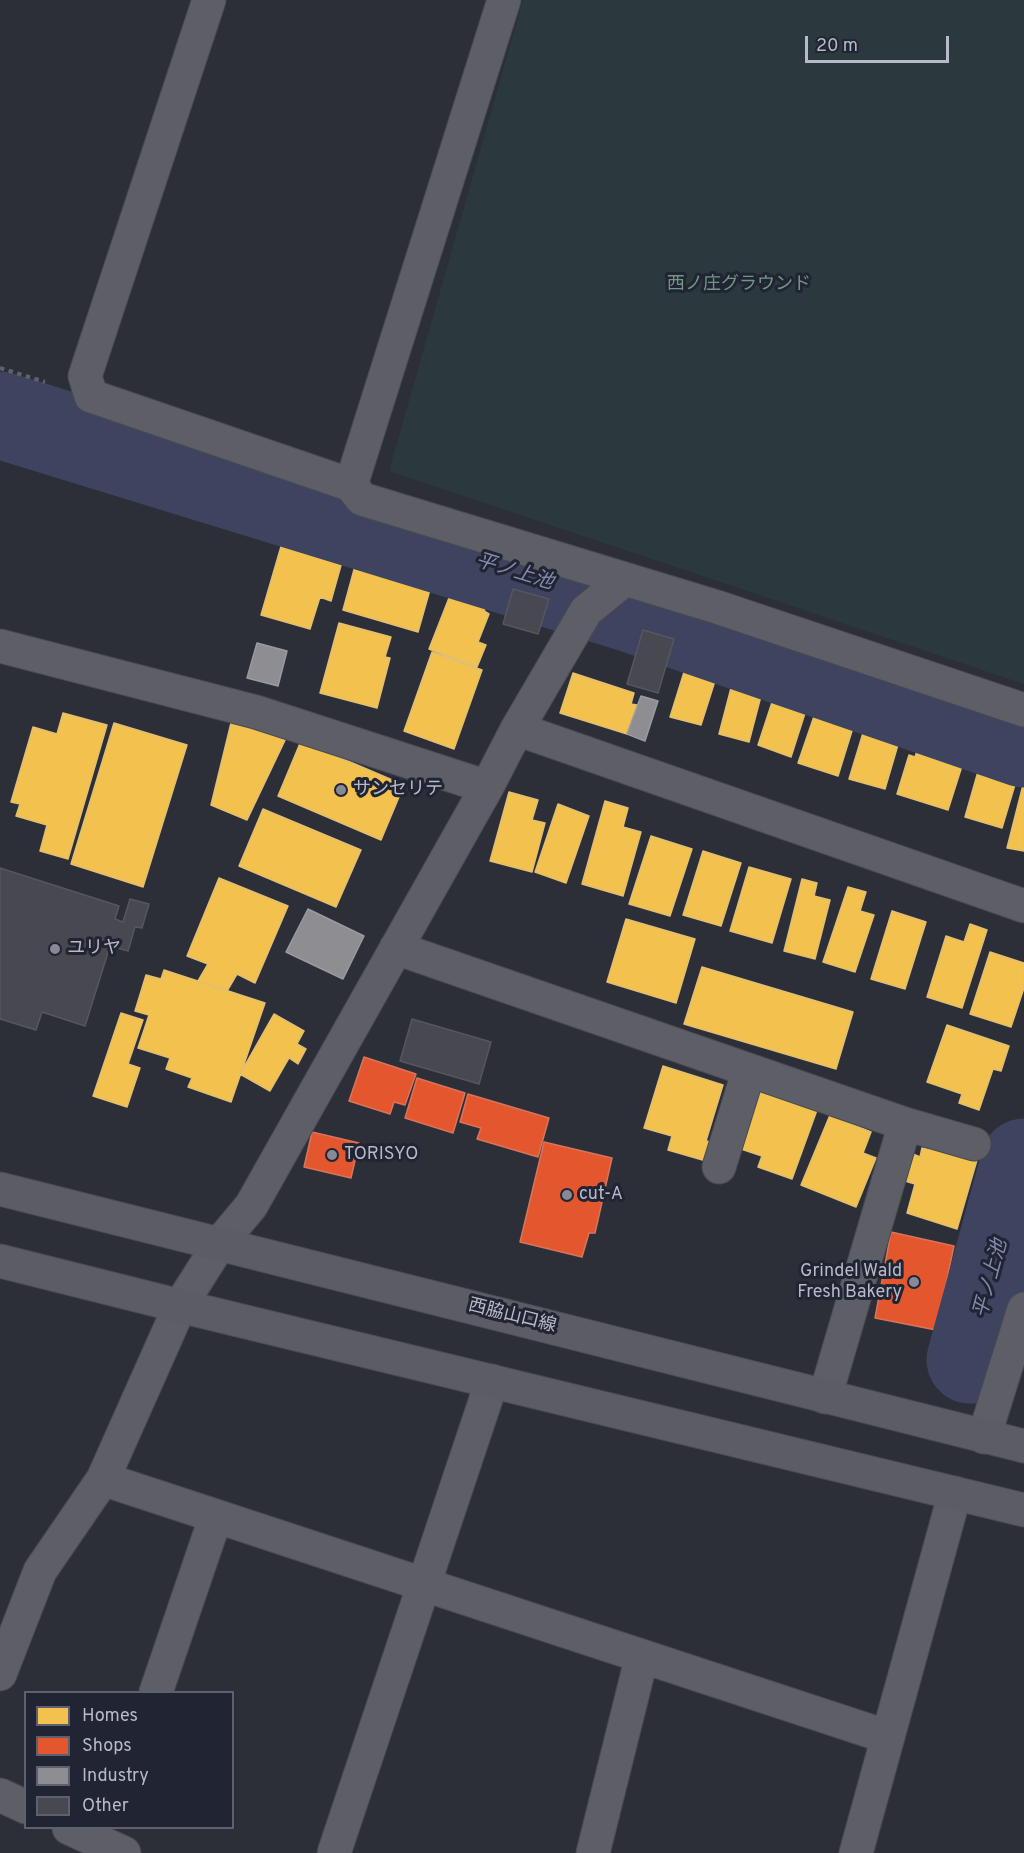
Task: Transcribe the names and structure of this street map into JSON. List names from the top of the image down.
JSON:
{
  "streets": {
    "street": ["西脇山口線"]
  },
  "water": ["平ノ上池"],
  "parks": ["西ノ庄グラウンド"],
  "places": [
    "サンセリテ",
    "ユリヤ",
    "TORISYO",
    "cut-A",
    "Grindel Wald Fresh Bakery"
  ],
  "legend": [
    "Homes",
    "Shops",
    "Industry",
    "Other"
  ],
  "scale_bar": "20 m"
}
